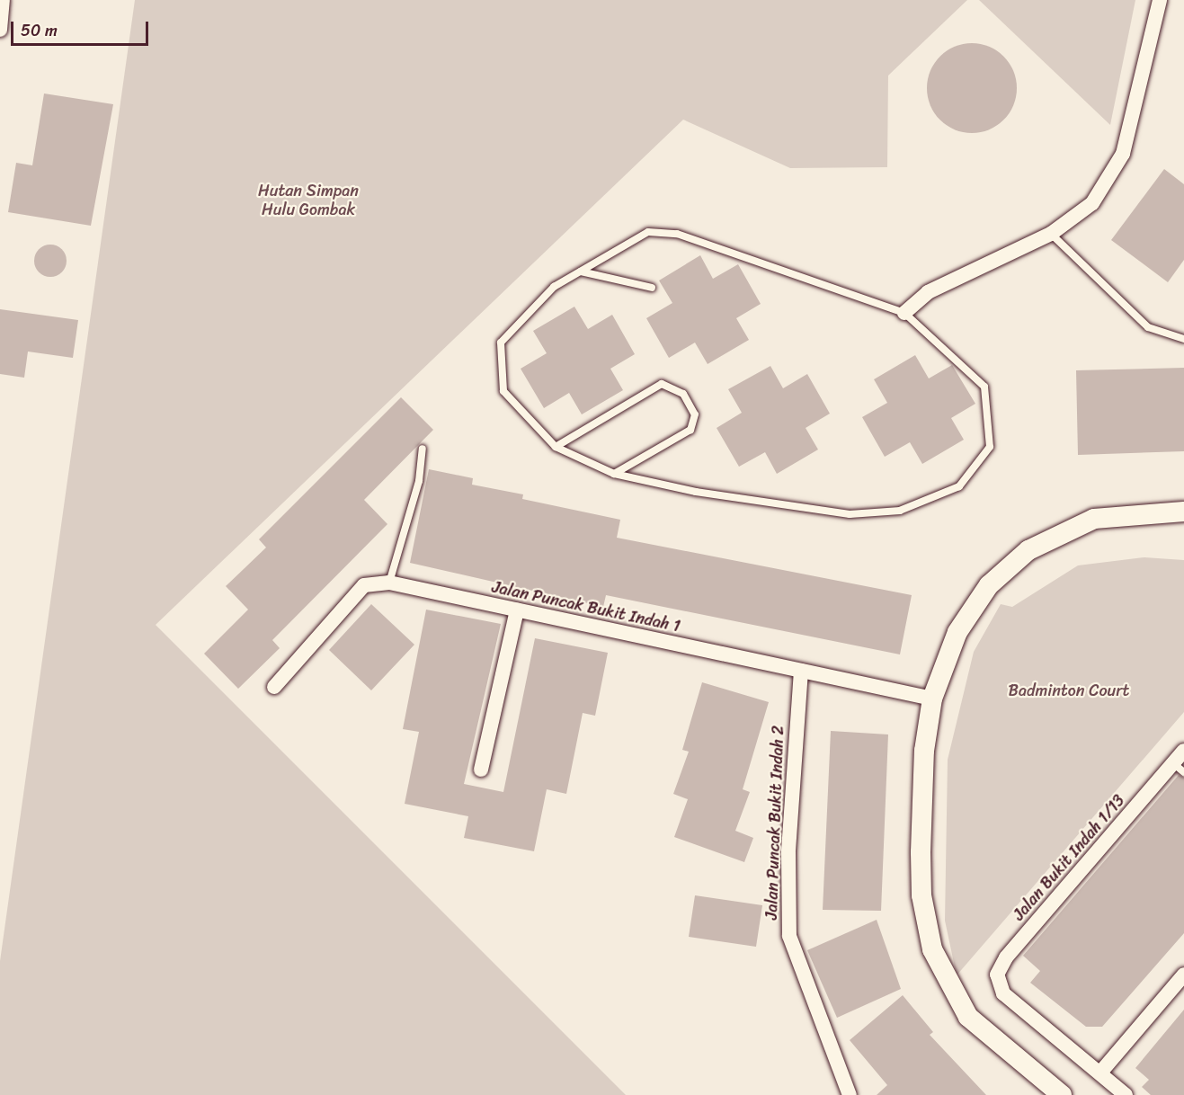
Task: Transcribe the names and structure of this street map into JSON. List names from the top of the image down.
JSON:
{
  "streets": {
    "street": ["Jalan Puncak Bukit Indah 1", "Jalan Puncak Bukit Indah 2", "Jalan Bukit Indah 1/13"]
  },
  "crossings": [
    ["Jalan Puncak Bukit Indah 1", "Jalan Puncak Bukit Indah 2"]
  ],
  "parks": ["Hutan Simpan Hulu Gombak", "Badminton Court"],
  "scale_bar": "50 m"
}
